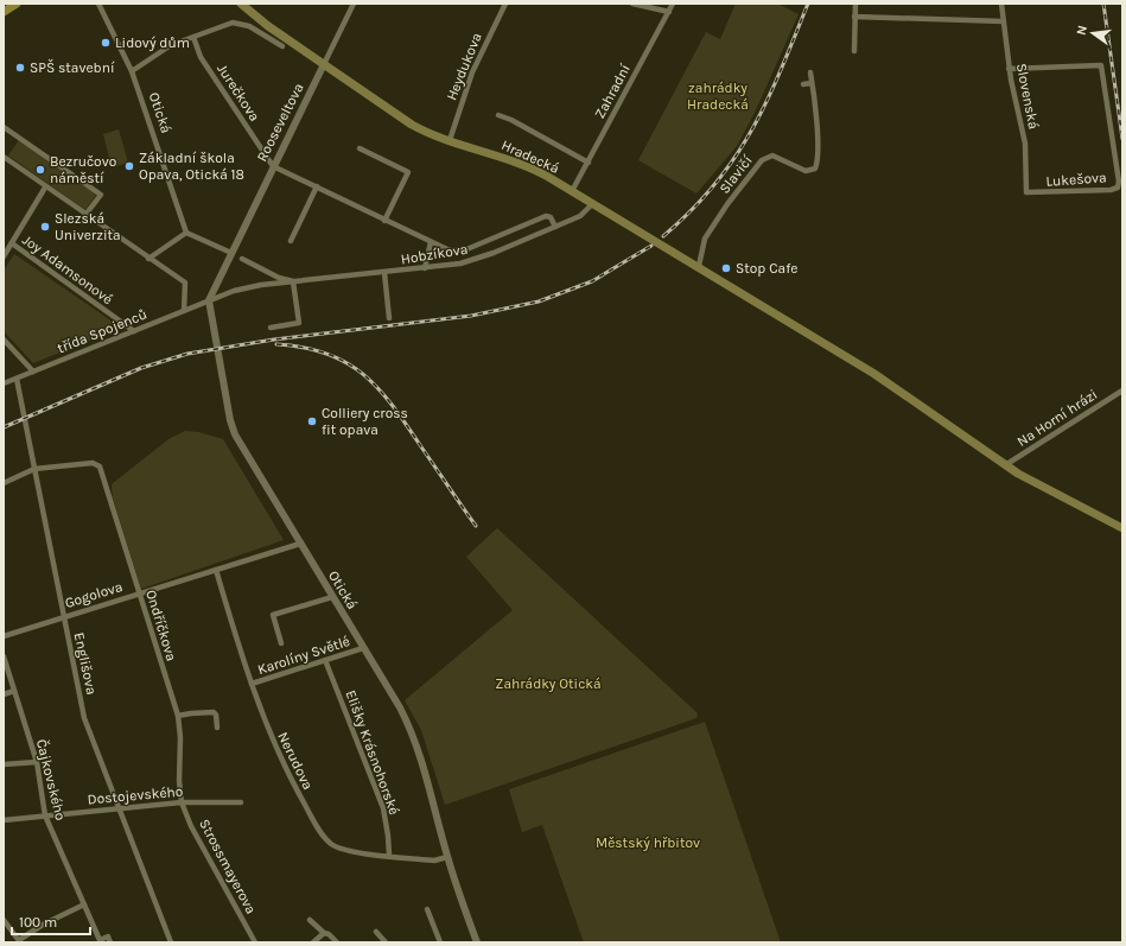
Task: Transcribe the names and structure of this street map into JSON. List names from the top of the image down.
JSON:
{
  "streets": {
    "main road": ["Hradecká"],
    "street": [
      "Heydukova",
      "Zahradní",
      "Jurečkova",
      "Slovenská",
      "Otická",
      "Rooseveltova",
      "Slavičí",
      "Lukešova",
      "Hobzíkova",
      "Joy Adamsonové",
      "třída Spojenců",
      "Na Horní hrázi",
      "Gogolova",
      "Ondříčkova",
      "Karolíny Světlé",
      "Englišova",
      "Elišky Krásnohorské",
      "Nerudova",
      "Čajkovského",
      "Dostojevského",
      "Strossmayerova"
    ]
  },
  "crossings": [
    ["Heydukova", "Hradecká"],
    ["Zahradní", "Hradecká"],
    ["Jurečkova", "Rooseveltova"],
    ["Slovenská", "Lukešova"],
    ["Otická", "Hobzíkova"],
    ["Otická", "třída Spojenců"],
    ["Otická", "Gogolova"],
    ["Otická", "Karolíny Světlé"],
    ["Otická", "Nerudova"],
    ["Rooseveltova", "Hradecká"],
    ["Hradecká", "Slavičí"],
    ["Hradecká", "Hobzíkova"],
    ["Hradecká", "Na Horní hrázi"],
    ["Hobzíkova", "třída Spojenců"],
    ["Joy Adamsonové", "třída Spojenců"],
    ["třída Spojenců", "Englišova"],
    ["Gogolova", "Ondříčkova"],
    ["Gogolova", "Englišova"],
    ["Gogolova", "Nerudova"],
    ["Ondříčkova", "Englišova"],
    ["Ondříčkova", "Dostojevského"],
    ["Ondříčkova", "Strossmayerova"],
    ["Karolíny Světlé", "Elišky Krásnohorské"],
    ["Karolíny Světlé", "Nerudova"],
    ["Englišova", "Dostojevského"],
    ["Elišky Krásnohorské", "Nerudova"],
    ["Čajkovského", "Dostojevského"],
    ["Dostojevského", "Strossmayerova"]
  ],
  "parks": ["zahrádky Hradecká", "Zahrádky Otická", "Městský hřbitov"],
  "places": [
    "Lidový dům",
    "SPŠ stavební",
    "Základní škola Opava, Otická 18",
    "Bezručovo náměstí",
    "Slezská Univerzita",
    "Stop Cafe",
    "Colliery cross fit opava"
  ],
  "scale_bar": "100 m",
  "north": "left"
}
